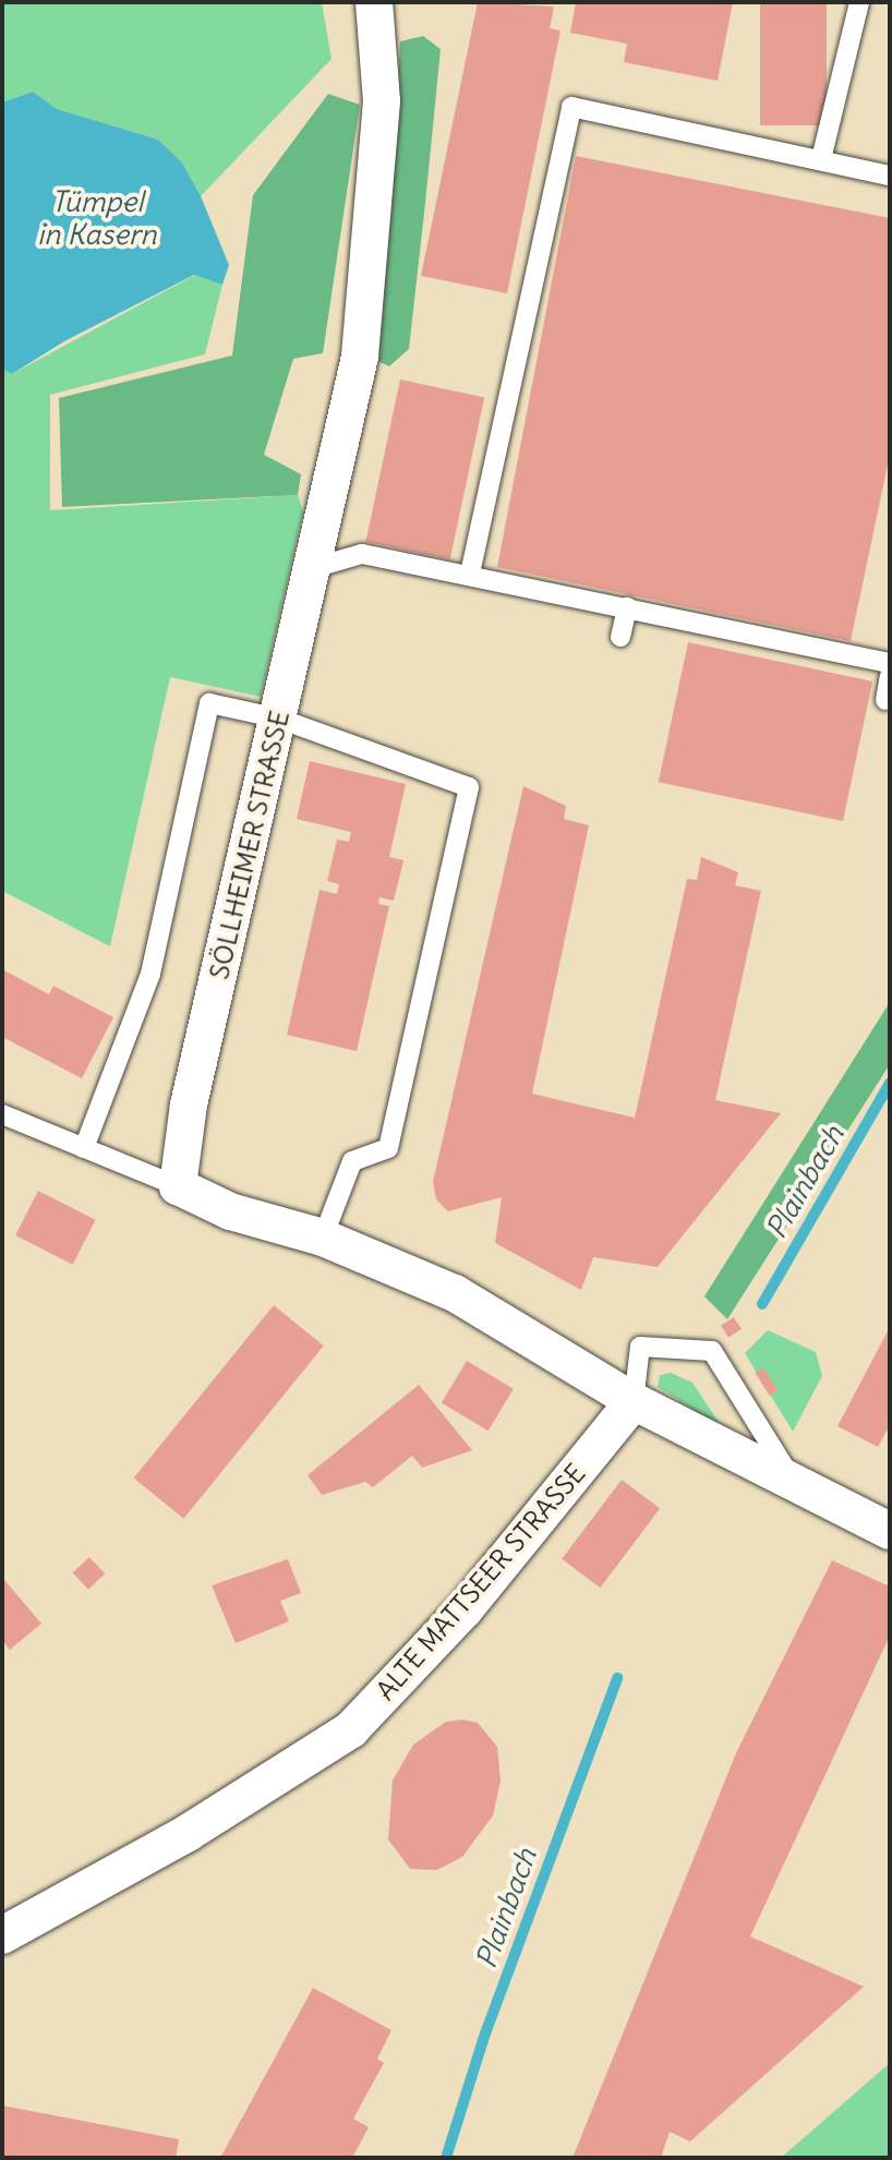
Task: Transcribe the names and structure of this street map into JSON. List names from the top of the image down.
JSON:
{
  "streets": {
    "street": ["SÖLLHEIMER STRASSE", "ALTE MATTSEER STRASSE"]
  },
  "water": ["Tümpel in Kasern", "Plainbach"]
}
